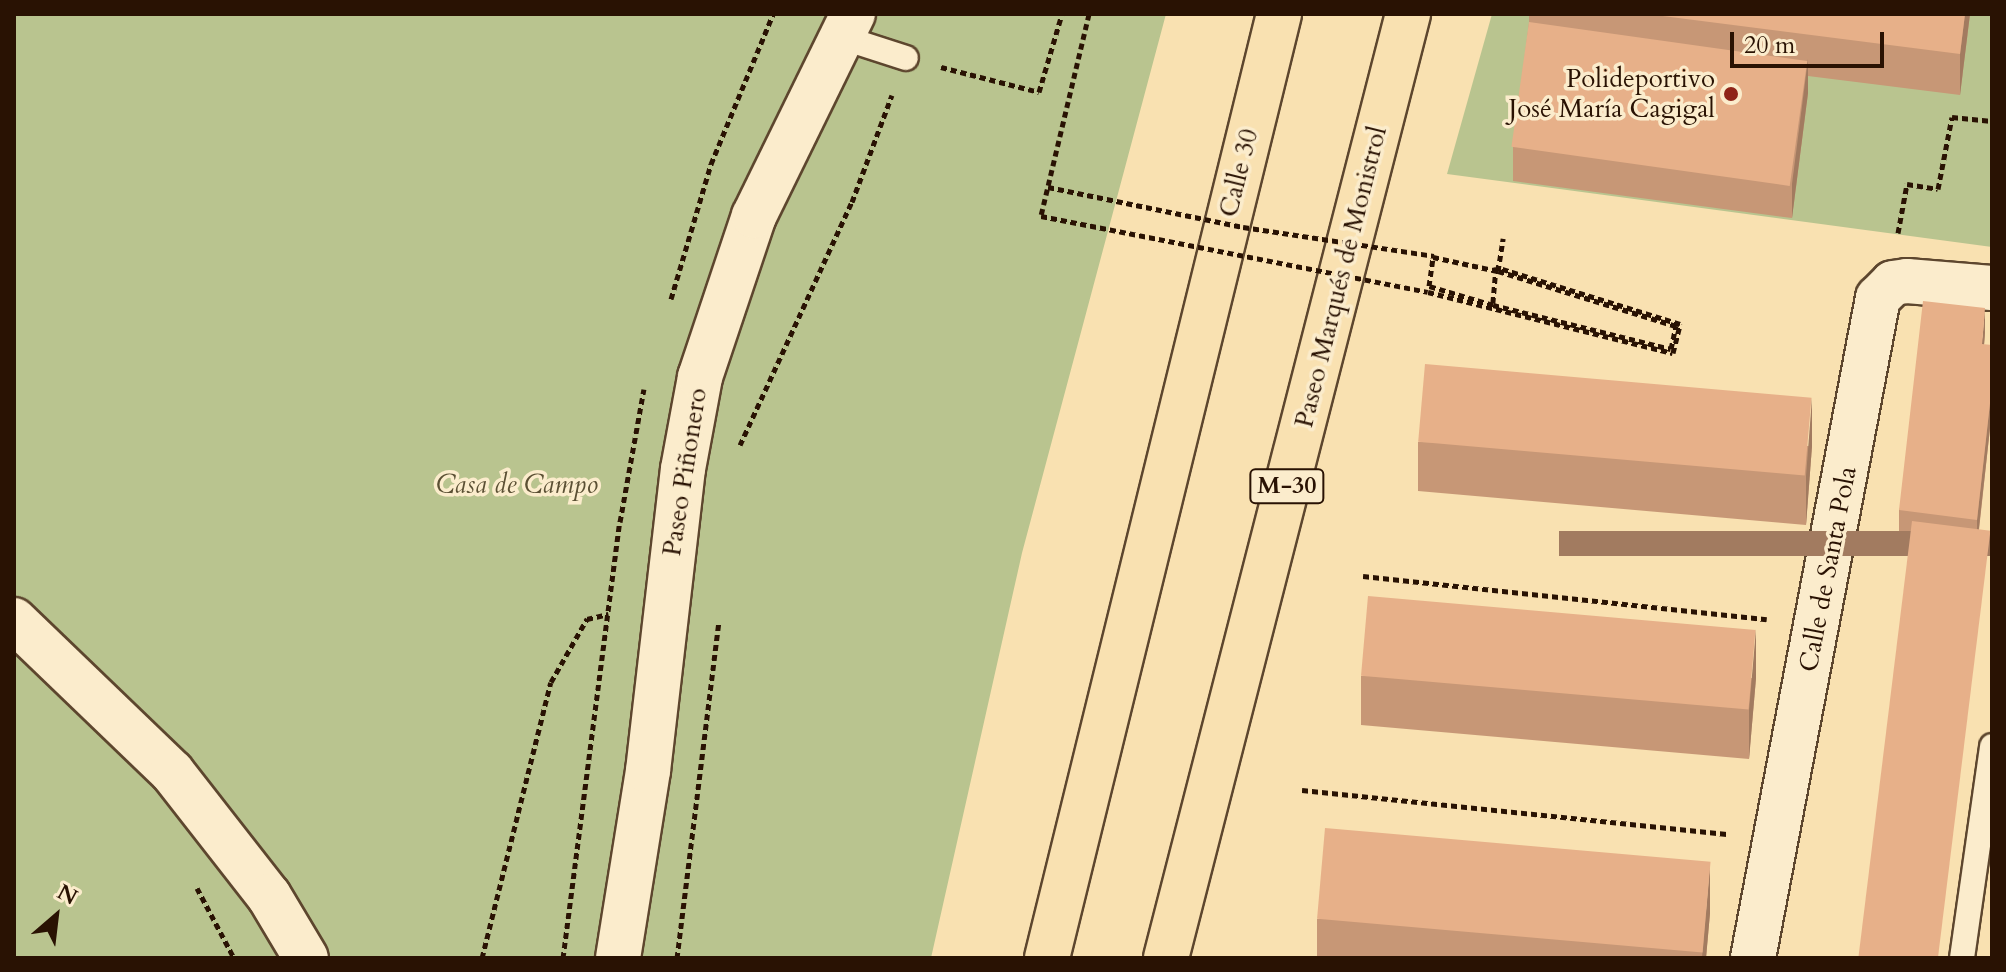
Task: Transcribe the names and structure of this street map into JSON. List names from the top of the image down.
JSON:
{
  "streets": {
    "highway": ["Calle 30", "Paseo Marqués de Monistrol", "M-30"],
    "street": ["Paseo Piñonero", "Calle de Santa Pola"]
  },
  "parks": ["Casa de Campo"],
  "places": ["Polideportivo José María Cagigal"],
  "scale_bar": "20 m",
  "north": "top right"
}
